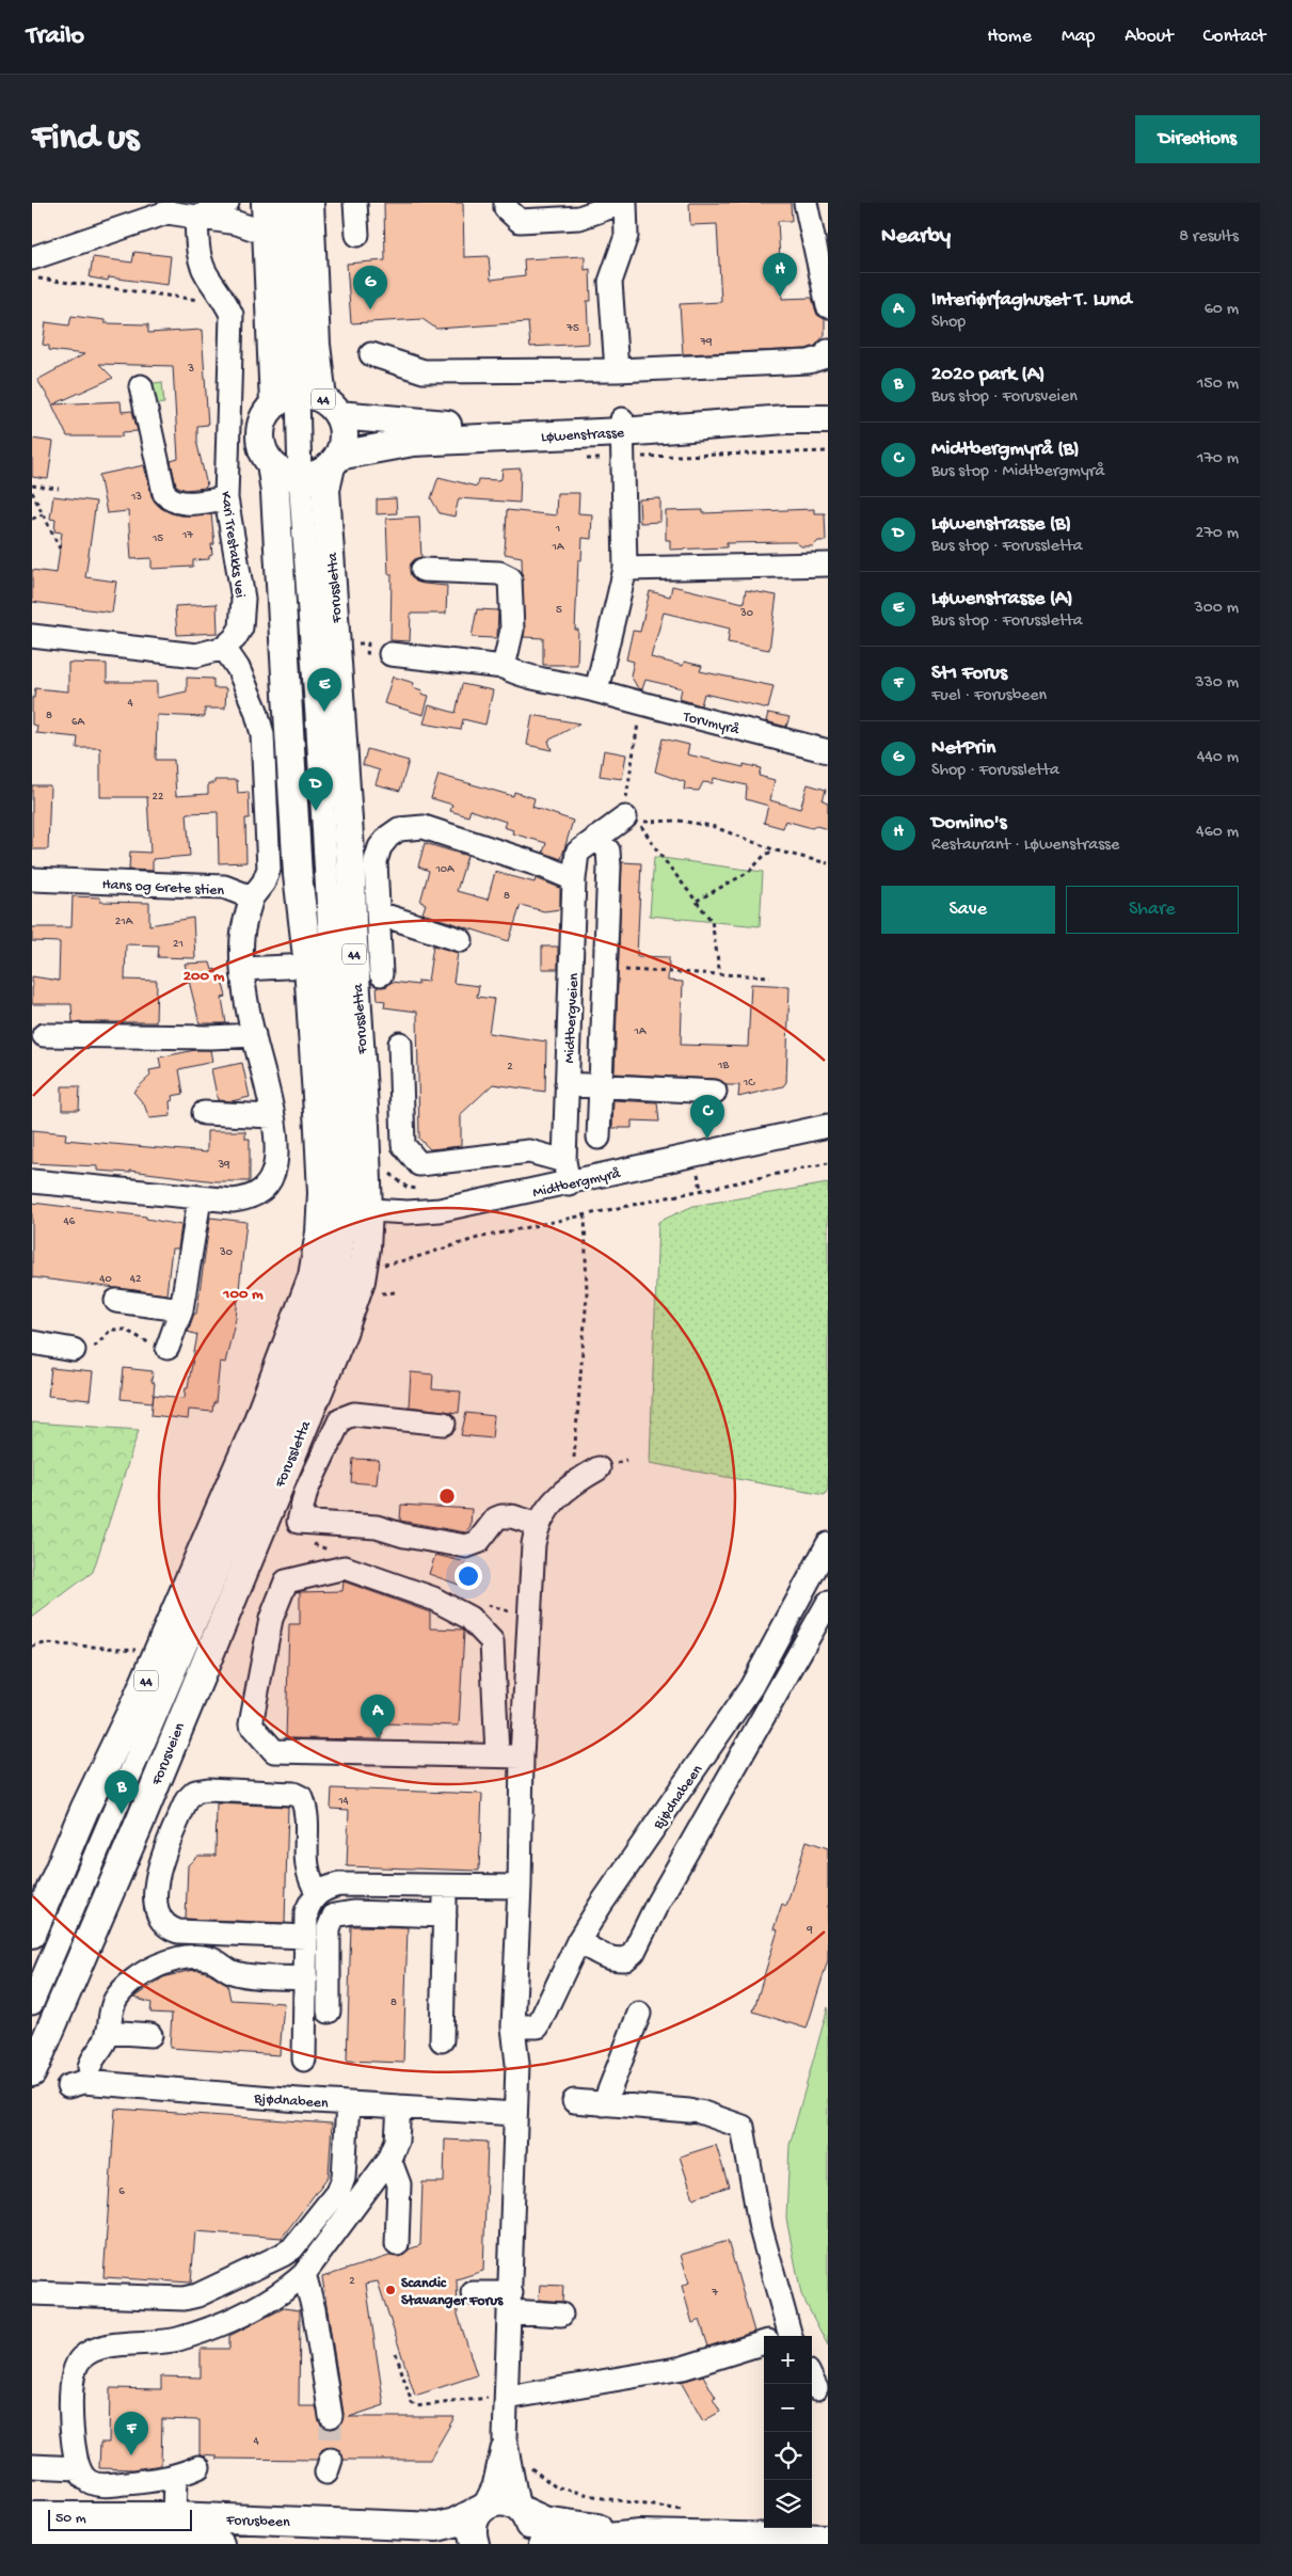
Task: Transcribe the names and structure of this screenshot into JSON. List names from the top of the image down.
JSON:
{
  "streets": {
    "main road": [
      "44",
      "Løwenstrasse",
      "Forussletta",
      "Forusveien",
      "Forusbeen"
    ],
    "street": [
      "Kari Trestakks vei",
      "Torvmyrå",
      "Hans og Grete stien",
      "Midtbergveien",
      "Midtbergmyrå",
      "Bjødnabeen"
    ]
  },
  "crossings": [
    ["44", "Løwenstrasse"],
    ["44", "Forussletta"],
    ["Løwenstrasse", "Forussletta"],
    ["Forussletta", "Midtbergmyrå"],
    ["Forussletta", "Forusveien"],
    ["Midtbergveien", "Midtbergmyrå"]
  ],
  "places": ["Scandic Stavanger Forus"],
  "house_numbers": [
    "75",
    "79",
    "3",
    "13",
    "1",
    "17",
    "15",
    "1A",
    "5",
    "30",
    "4",
    "8",
    "6A",
    "22",
    "10A",
    "8",
    "21A",
    "21",
    "1A",
    "1B",
    "2",
    "1C",
    "39",
    "46",
    "30",
    "40",
    "42",
    "14",
    "9",
    "8",
    "6",
    "2",
    "7",
    "4"
  ],
  "scale_bar": "50 m",
  "page": {
    "header": "Trailo",
    "nav": [
      "Home",
      "Map",
      "About",
      "Contact"
    ],
    "buttons": [
      "Directions",
      ["Save", "Share"]
    ],
    "title": "Find us",
    "heading": ["Nearby", "8 results"],
    "pins": [
      "H",
      "G",
      "E",
      "D",
      "C",
      "A",
      "B",
      "F"
    ],
    "list": [
      {
        "mark": "A",
        "name": "Interiørfaghuset T. Lund",
        "note": "Shop",
        "value": "60 m"
      },
      {
        "mark": "B",
        "name": "2020 park (A)",
        "note": "Bus stop · Forusveien",
        "value": "150 m"
      },
      {
        "mark": "C",
        "name": "Midtbergmyrå (B)",
        "note": "Bus stop · Midtbergmyrå",
        "value": "170 m"
      },
      {
        "mark": "D",
        "name": "Løwenstrasse (B)",
        "note": "Bus stop · Forussletta",
        "value": "270 m"
      },
      {
        "mark": "E",
        "name": "Løwenstrasse (A)",
        "note": "Bus stop · Forussletta",
        "value": "300 m"
      },
      {
        "mark": "F",
        "name": "St1 Forus",
        "note": "Fuel · Forusbeen",
        "value": "330 m"
      },
      {
        "mark": "G",
        "name": "NetPrin",
        "note": "Shop · Forussletta",
        "value": "440 m"
      },
      {
        "mark": "H",
        "name": "Domino's",
        "note": "Restaurant · Løwenstrasse",
        "value": "460 m"
      }
    ],
    "map_buttons": ["+", "−"],
    "scale": "50 m"
  },
  "rings": ["200 m", "100 m"]
}
